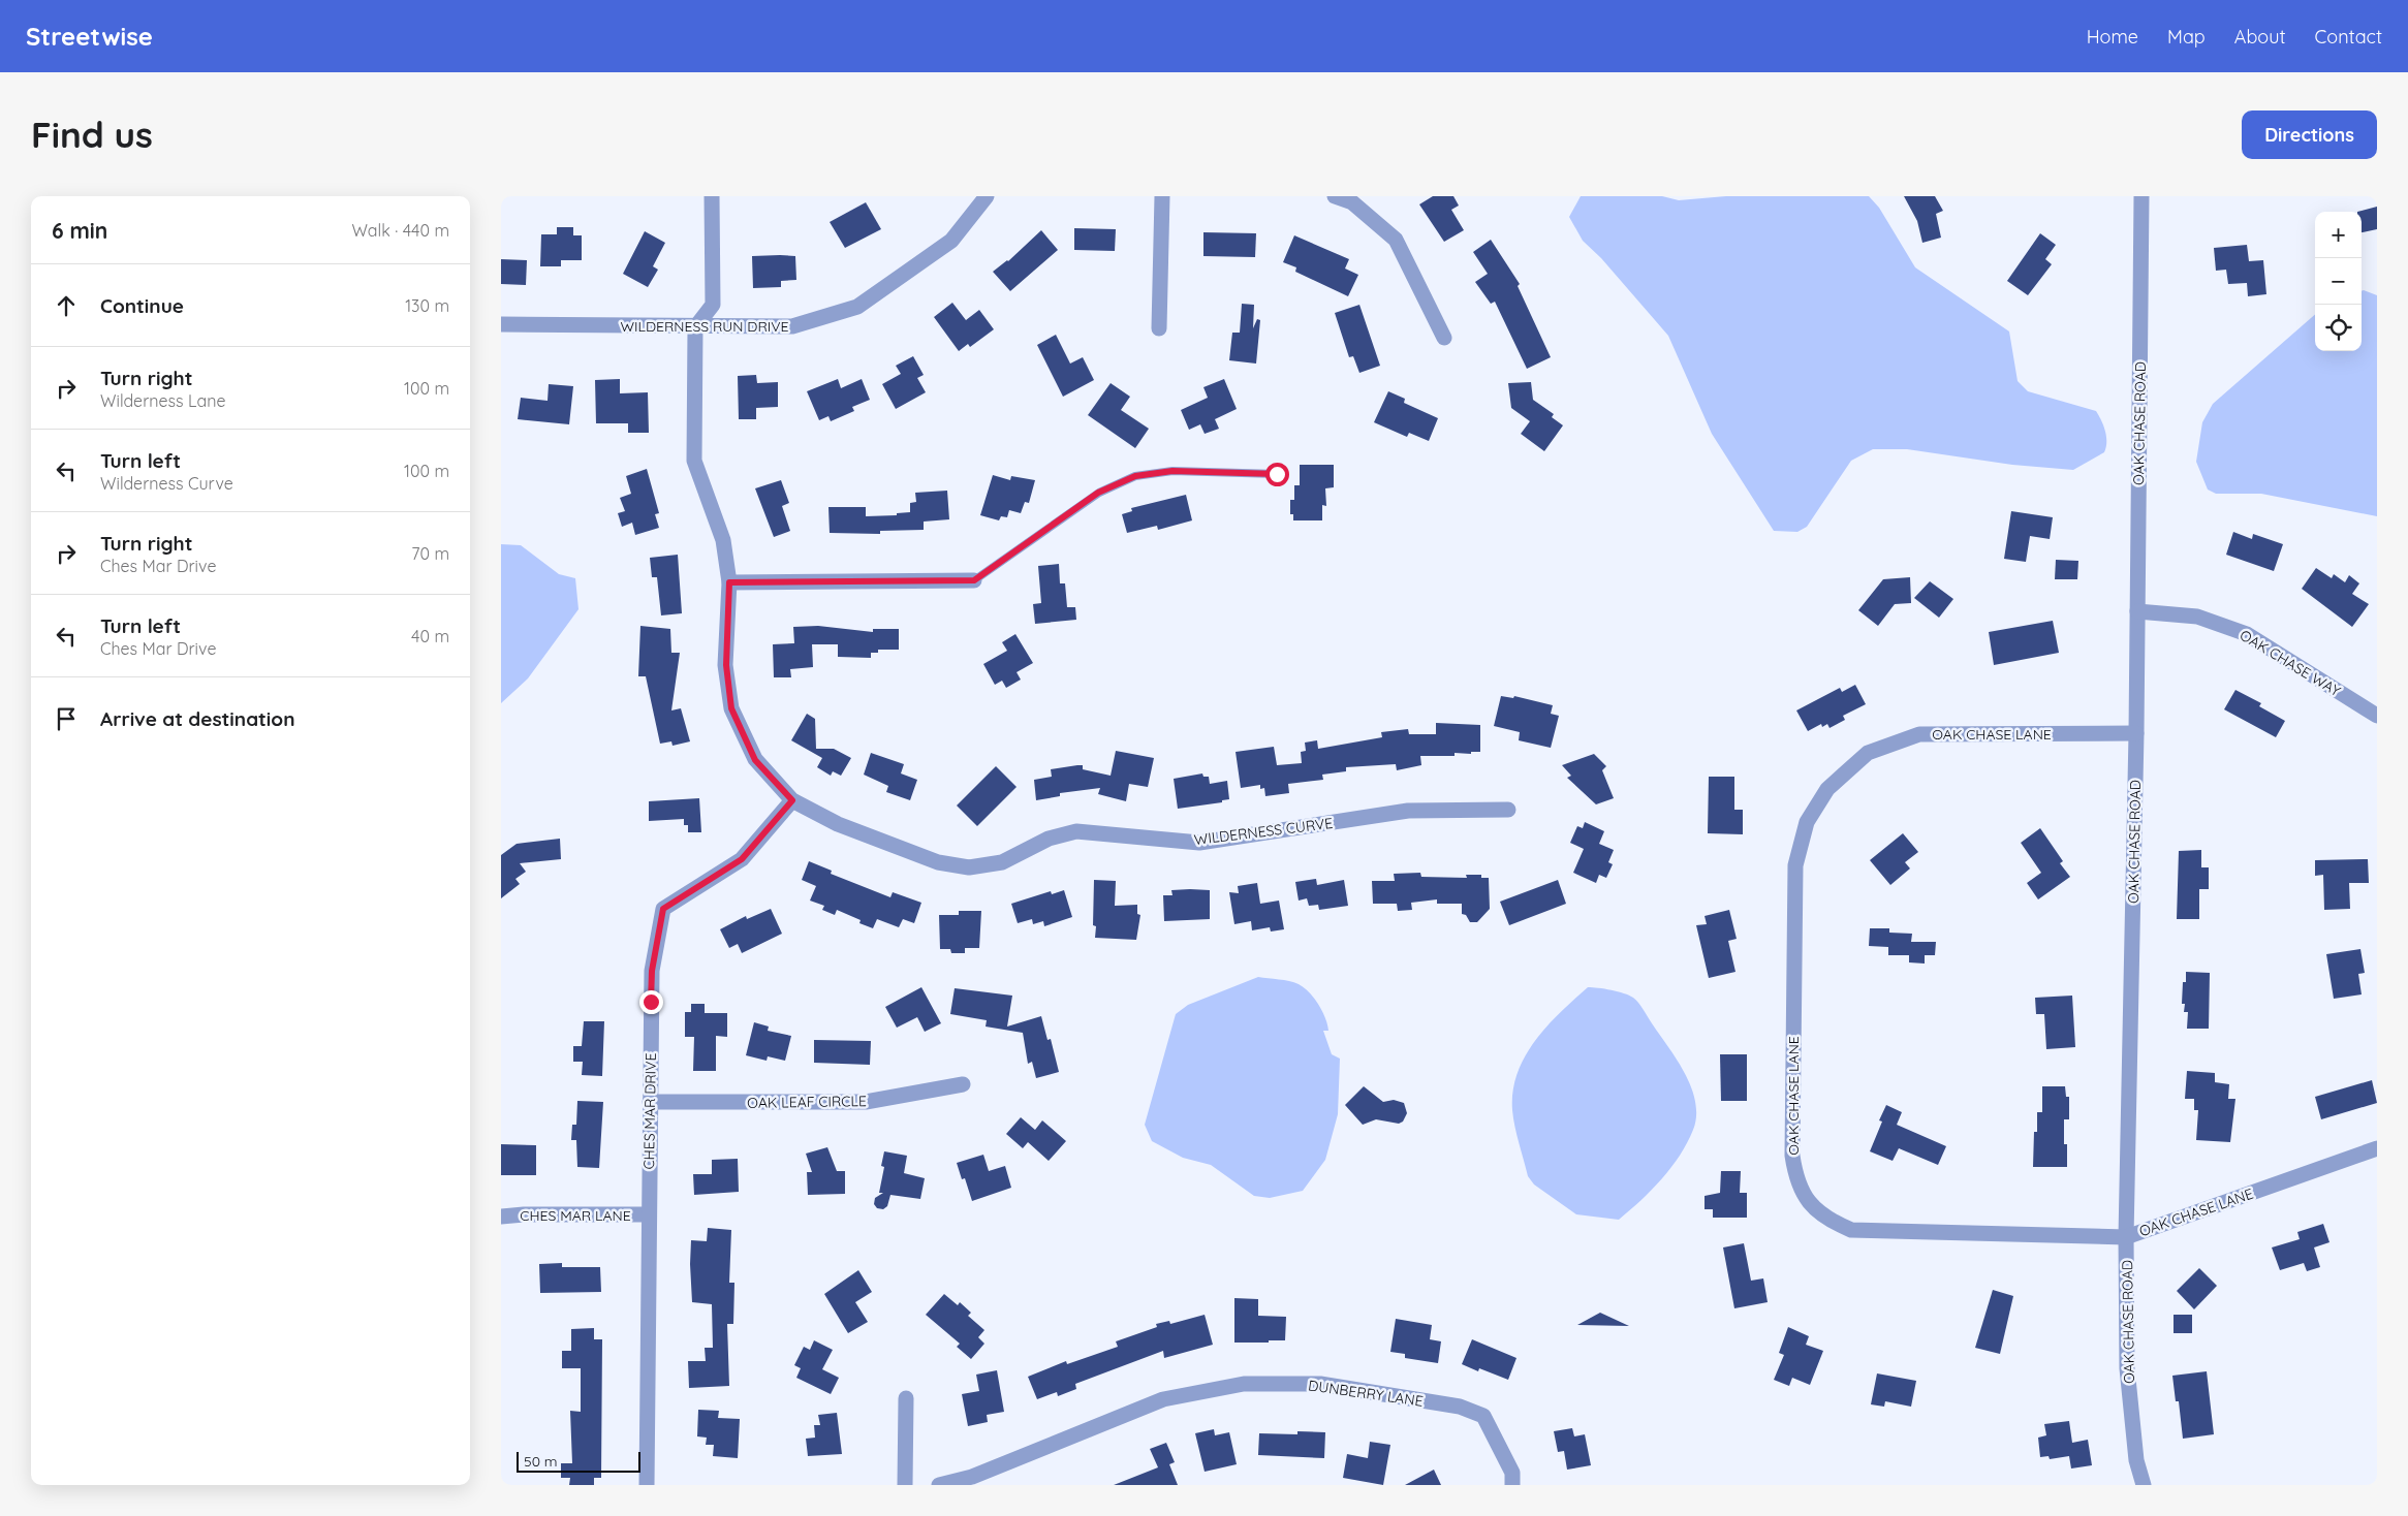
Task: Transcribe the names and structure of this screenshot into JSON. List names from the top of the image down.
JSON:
{
  "streets": {
    "street": [
      "WILDERNESS RUN DRIVE",
      "OAK CHASE ROAD",
      "OAK CHASE WAY",
      "OAK CHASE LANE",
      "WILDERNESS CURVE",
      "OAK LEAF CIRCLE",
      "CHES MAR DRIVE",
      "CHES MAR LANE",
      "DUNBERRY LANE"
    ]
  },
  "crossings": [
    ["WILDERNESS RUN DRIVE", "WILDERNESS CURVE"],
    ["OAK CHASE ROAD", "OAK CHASE WAY"],
    ["OAK CHASE ROAD", "OAK CHASE LANE"],
    ["WILDERNESS CURVE", "CHES MAR DRIVE"],
    ["OAK LEAF CIRCLE", "CHES MAR DRIVE"],
    ["CHES MAR DRIVE", "CHES MAR LANE"]
  ],
  "scale_bar": "50 m",
  "page": {
    "header": "Streetwise",
    "nav": [
      "Home",
      "Map",
      "About",
      "Contact"
    ],
    "buttons": "Directions",
    "title": "Find us",
    "heading": ["6 min", "Walk · 440 m"],
    "map_buttons": ["+", "−"],
    "list": [
      ["Continue", "130 m"],
      ["Turn right", "Wilderness Lane", "100 m"],
      ["Turn left", "Wilderness Curve", "100 m"],
      ["Turn right", "Ches Mar Drive", "70 m"],
      ["Turn left", "Ches Mar Drive", "40 m"],
      "Arrive at destination"
    ],
    "scale": "50 m"
  }
}
